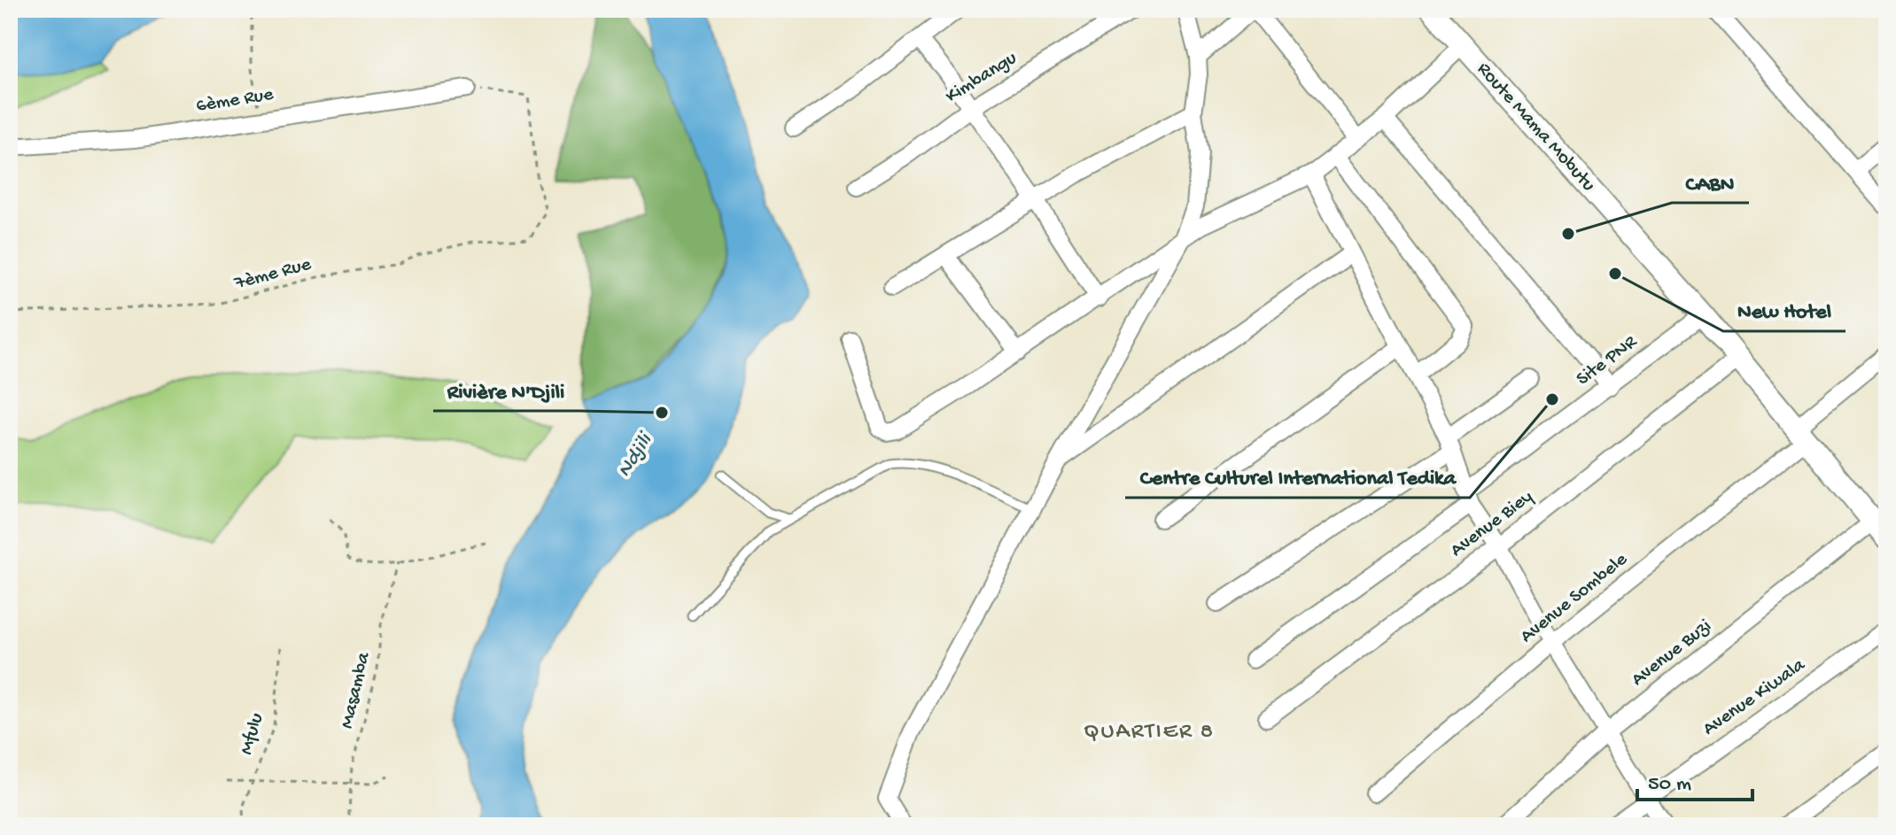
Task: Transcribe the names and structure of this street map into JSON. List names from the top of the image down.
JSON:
{
  "streets": {
    "street": [
      "Kimbangu",
      "6ème Rue",
      "Route Mama Mobutu",
      "Site PNR",
      "Avenue Biey",
      "Avenue Sombele",
      "Avenue Buzi",
      "Avenue Kiwala"
    ],
    "path": ["7ème Rue", "Masamba", "Mfulu"]
  },
  "crossings": [
    ["Route Mama Mobutu", "Site PNR"],
    ["Route Mama Mobutu", "Avenue Biey"],
    ["Route Mama Mobutu", "Avenue Sombele"],
    ["Route Mama Mobutu", "Avenue Buzi"]
  ],
  "districts": ["QUARTIER 8"],
  "water": ["Ndjili"],
  "places": [
    "CABN",
    "New Hotel",
    "Centre Culturel International Tedika",
    "Rivière N'Djili"
  ],
  "scale_bar": "50 m"
}
